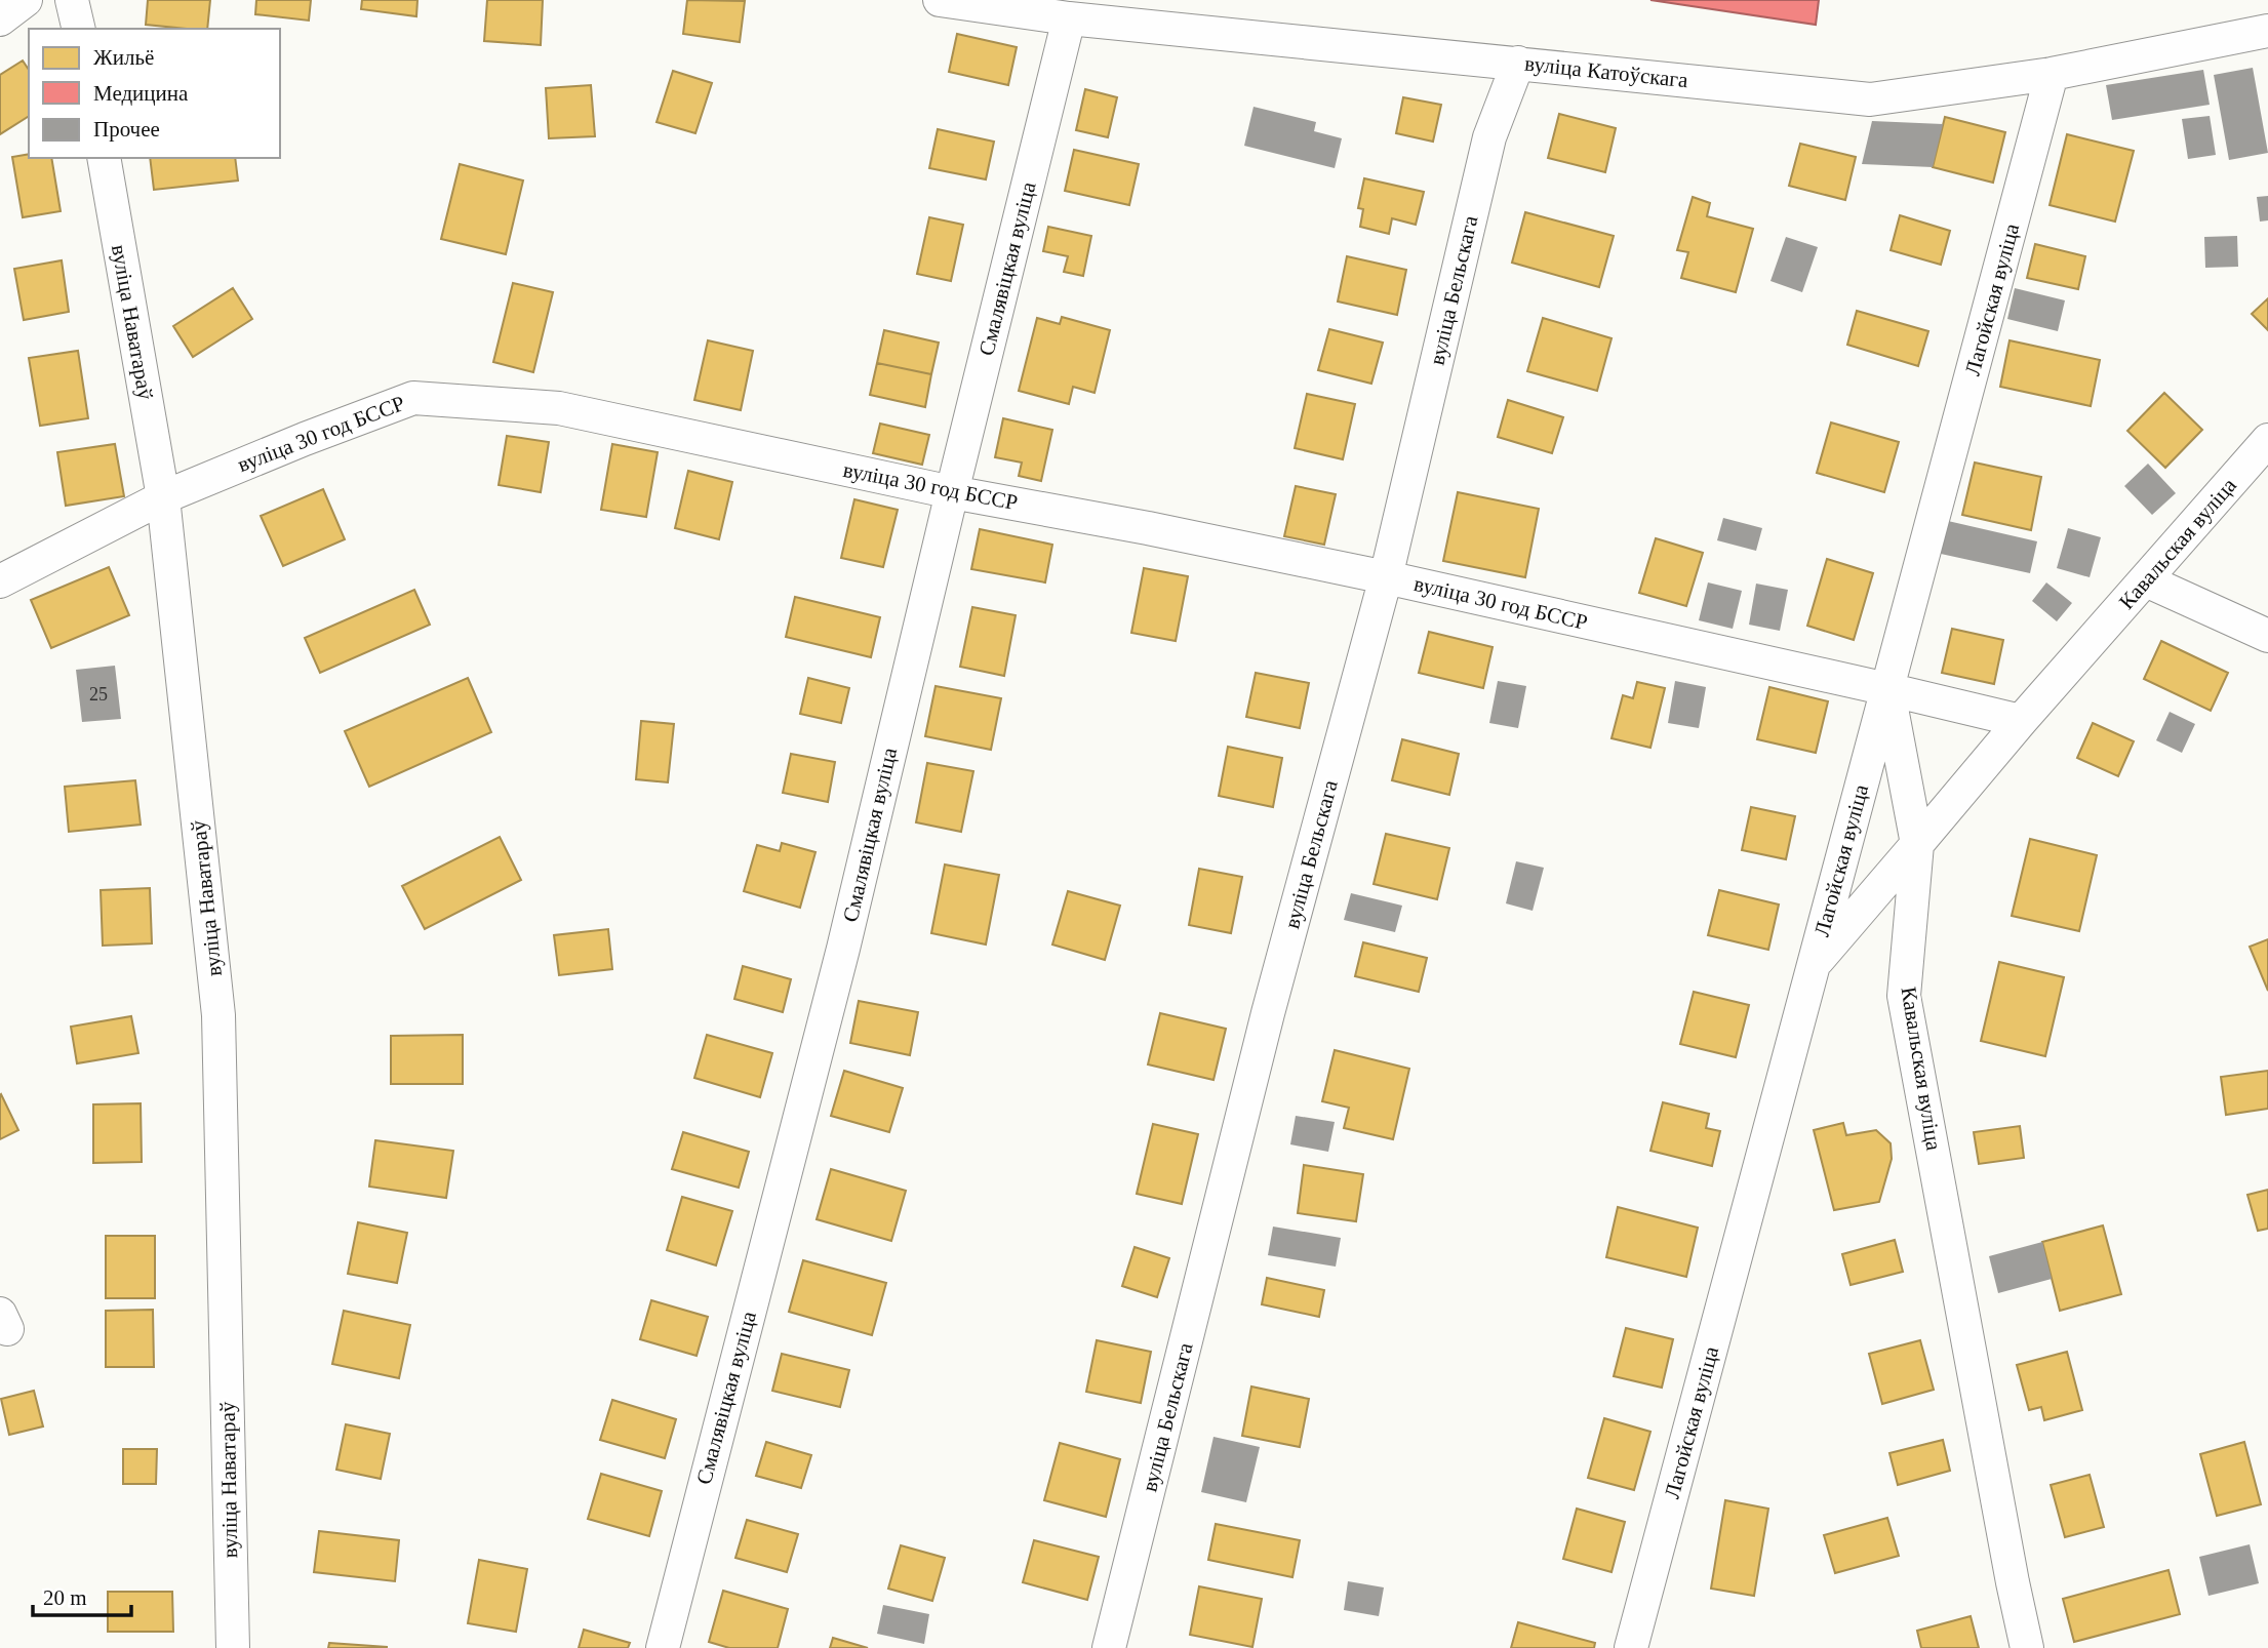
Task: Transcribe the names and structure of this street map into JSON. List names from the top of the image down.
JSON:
{
  "streets": {
    "street": [
      "вуліца Катоўскага",
      "Смалявіцкая вуліца",
      "вуліца Бельскага",
      "Лагойская вуліца",
      "вуліца Наватараў",
      "вуліца 30 год БССР",
      "Кавальская вуліца"
    ]
  },
  "crossings": [
    ["вуліца Катоўскага", "Смалявіцкая вуліца"],
    ["вуліца Катоўскага", "вуліца Бельскага"],
    ["вуліца Катоўскага", "Лагойская вуліца"],
    ["Смалявіцкая вуліца", "вуліца 30 год БССР"],
    ["вуліца Бельскага", "вуліца 30 год БССР"],
    ["Лагойская вуліца", "вуліца 30 год БССР"],
    ["вуліца Наватараў", "вуліца 30 год БССР"],
    ["вуліца 30 год БССР", "Кавальская вуліца"]
  ],
  "house_numbers": ["25"],
  "legend": ["Жильё", "Медицина", "Прочее"],
  "scale_bar": "20 m"
}
